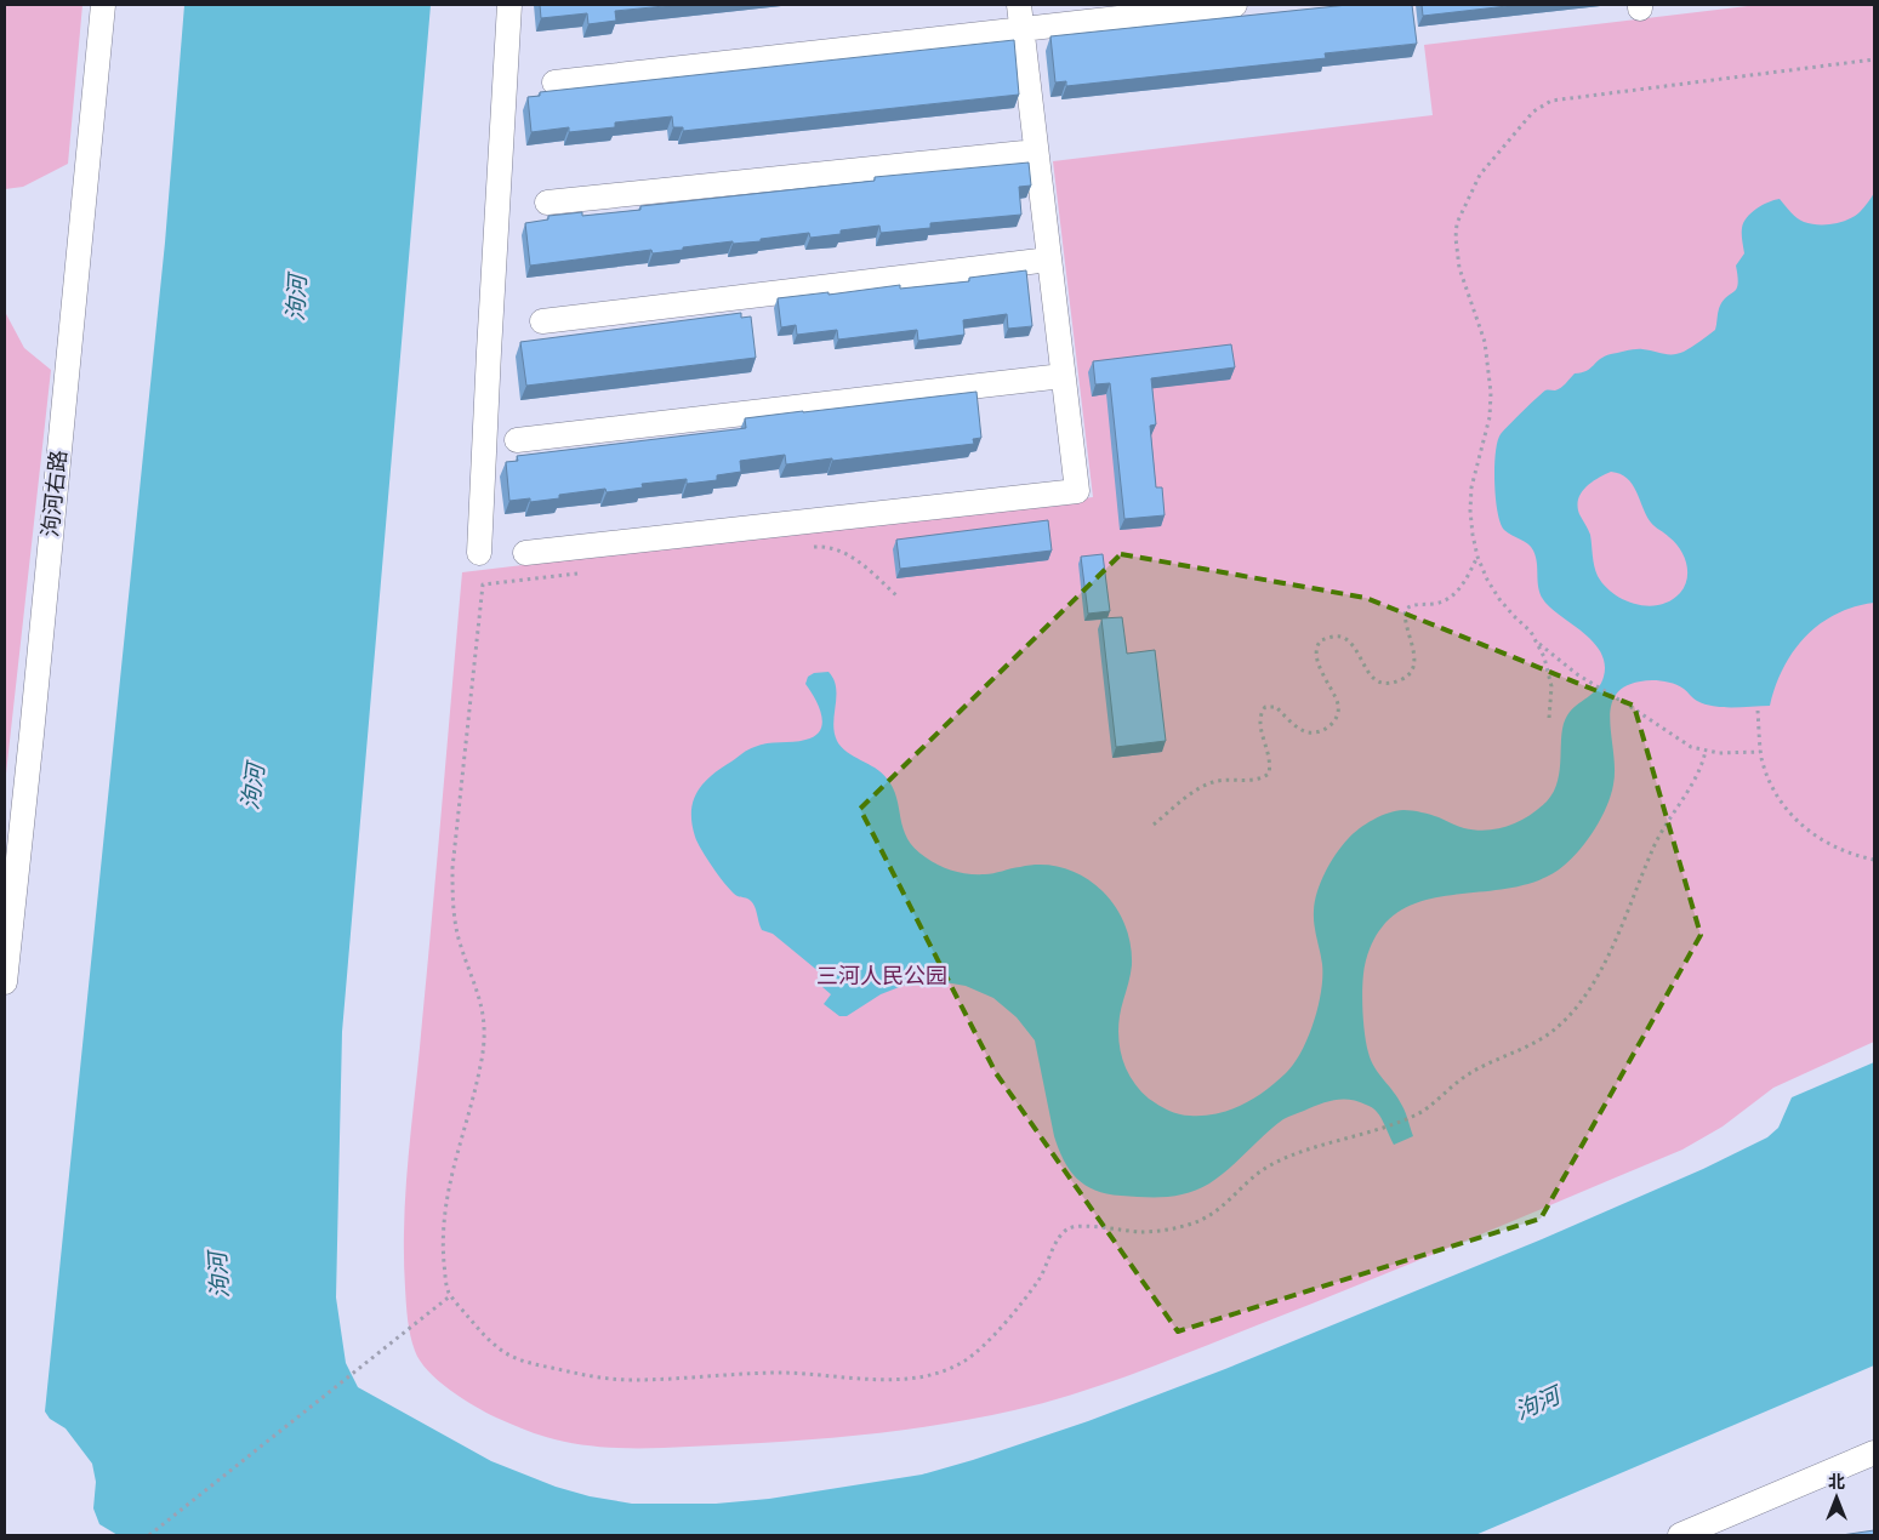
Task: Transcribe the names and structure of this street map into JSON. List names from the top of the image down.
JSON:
{
  "streets": {
    "street": ["泃河右路"]
  },
  "water": ["泃河"],
  "parks": ["三河人民公园"],
  "north": "top"
}
